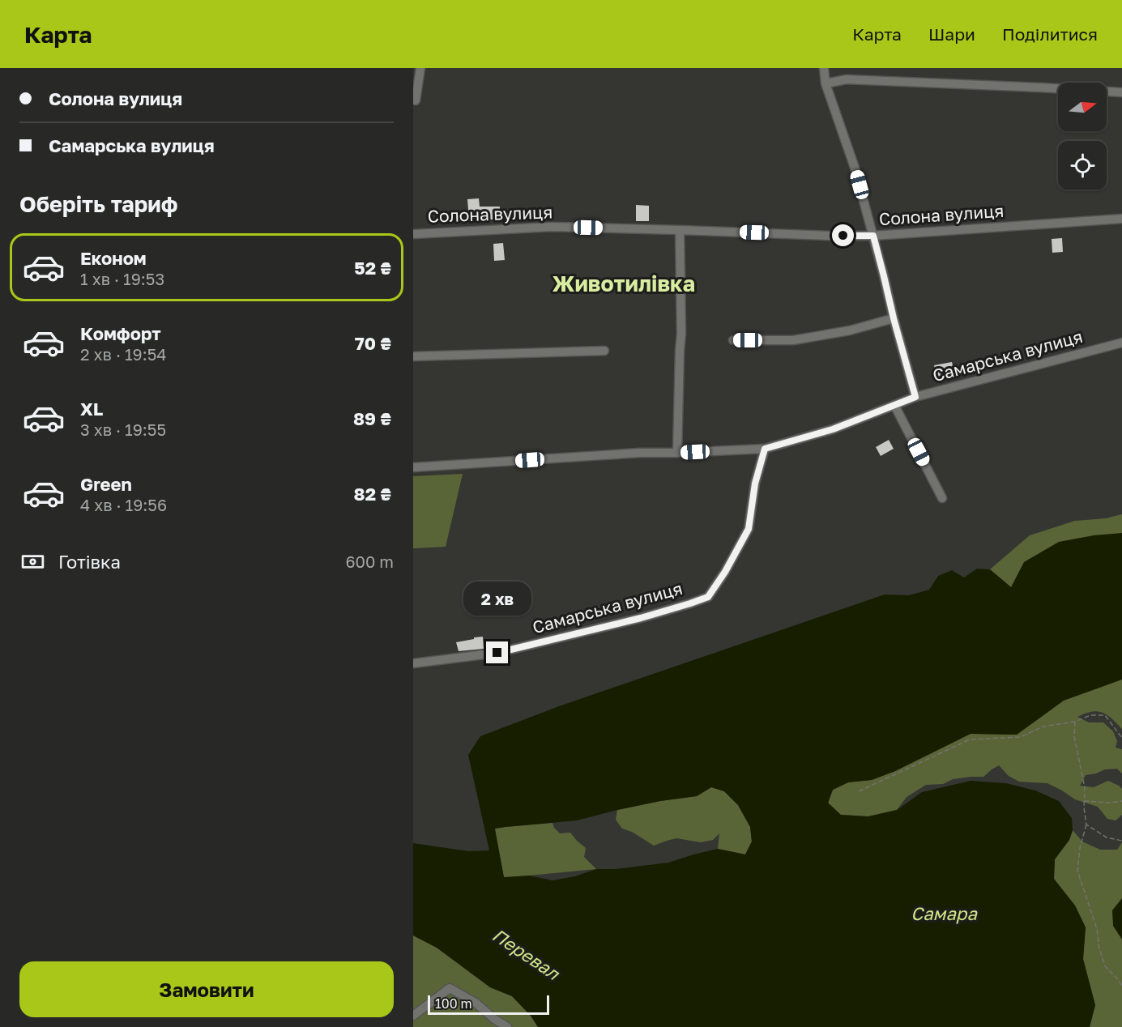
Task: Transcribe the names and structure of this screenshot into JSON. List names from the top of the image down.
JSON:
{
  "streets": {
    "street": ["Солона вулиця", "Самарська вулиця"]
  },
  "districts": ["Животилівка"],
  "water": ["Самара", "Перевал"],
  "scale_bar": "100 m",
  "north": "right",
  "page": {
    "header": "Карта",
    "nav": ["Карта", "Шари", "Поділитися"],
    "banner": ["Солона вулиця", "Самарська вулиця"],
    "heading": "Оберіть тариф",
    "list": [
      {
        "name": "Економ",
        "note": "1 хв · 19:53",
        "value": "52 ₴"
      },
      {
        "name": "Комфорт",
        "note": "2 хв · 19:54",
        "value": "70 ₴"
      },
      {
        "name": "XL",
        "note": "3 хв · 19:55",
        "value": "89 ₴"
      },
      {
        "name": "Green",
        "note": "4 хв · 19:56",
        "value": "82 ₴"
      }
    ],
    "pay": ["Готівка", "600 m"],
    "bubble": "2 хв",
    "buttons": "Замовити",
    "scale": "100 m"
  }
}
